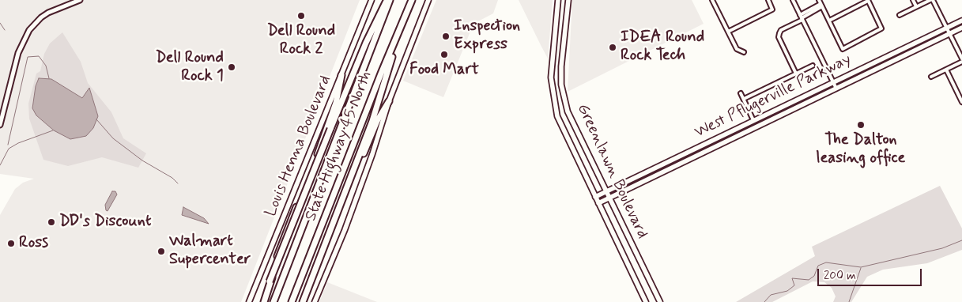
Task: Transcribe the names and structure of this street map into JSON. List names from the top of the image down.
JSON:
{
  "streets": {
    "highway": ["State Highway 45 North"],
    "main road": ["West Pflugerville Parkway", "Louis Henna Boulevard", "Greenlawn Boulevard"]
  },
  "crossings": [
    ["West Pflugerville Parkway", "Greenlawn Boulevard"]
  ],
  "places": [
    "Dell Round Rock 2",
    "Inspection Express",
    "IDEA Round Rock Tech",
    "Food Mart",
    "Dell Round Rock 1",
    "The Dalton leasing office",
    "DD's Discount",
    "Ross",
    "Walmart Supercenter"
  ],
  "scale_bar": "200 m"
}
